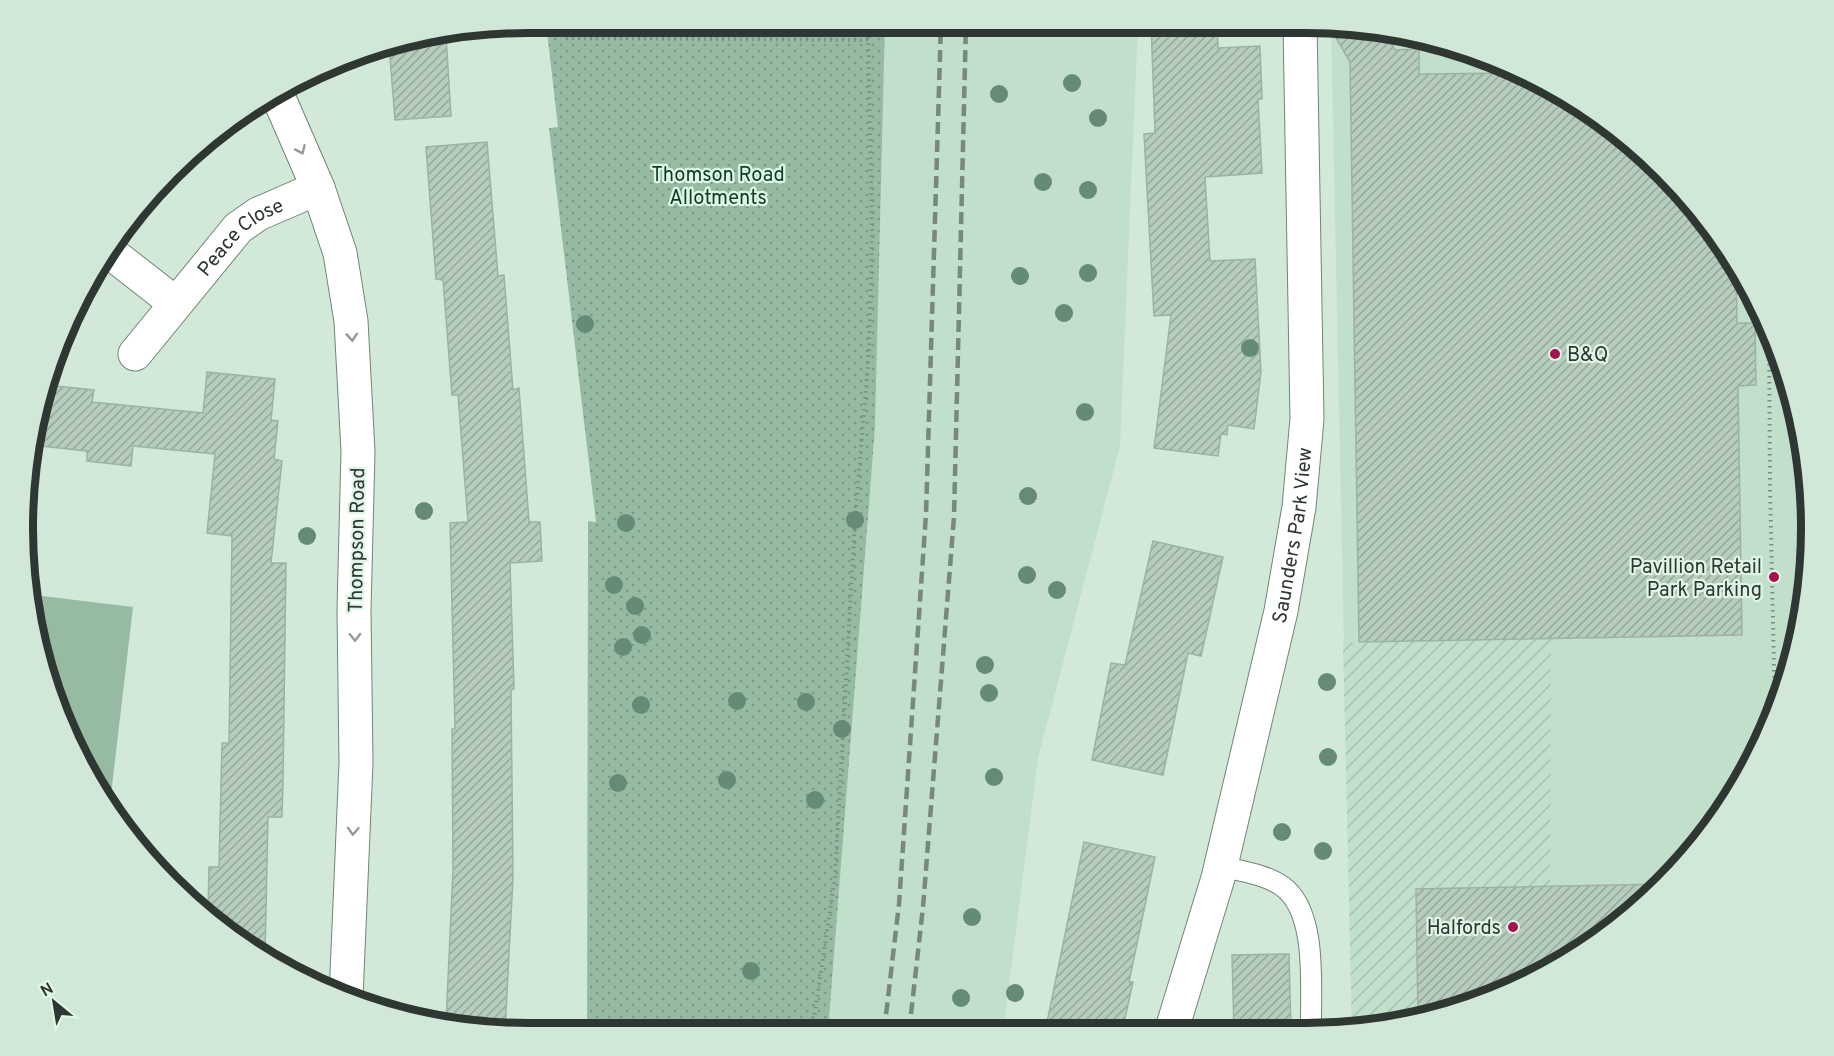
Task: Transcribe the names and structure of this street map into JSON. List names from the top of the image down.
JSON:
{
  "streets": {
    "street": ["Peace Close", "Saunders Park View", "Thompson Road"]
  },
  "crossings": [
    ["Peace Close", "Thompson Road"]
  ],
  "one_way": ["Thompson Road"],
  "parks": ["Thomson Road Allotments"],
  "places": ["B&Q", "Pavillion Retail Park Parking", "Halfords"],
  "north": "top left"
}
